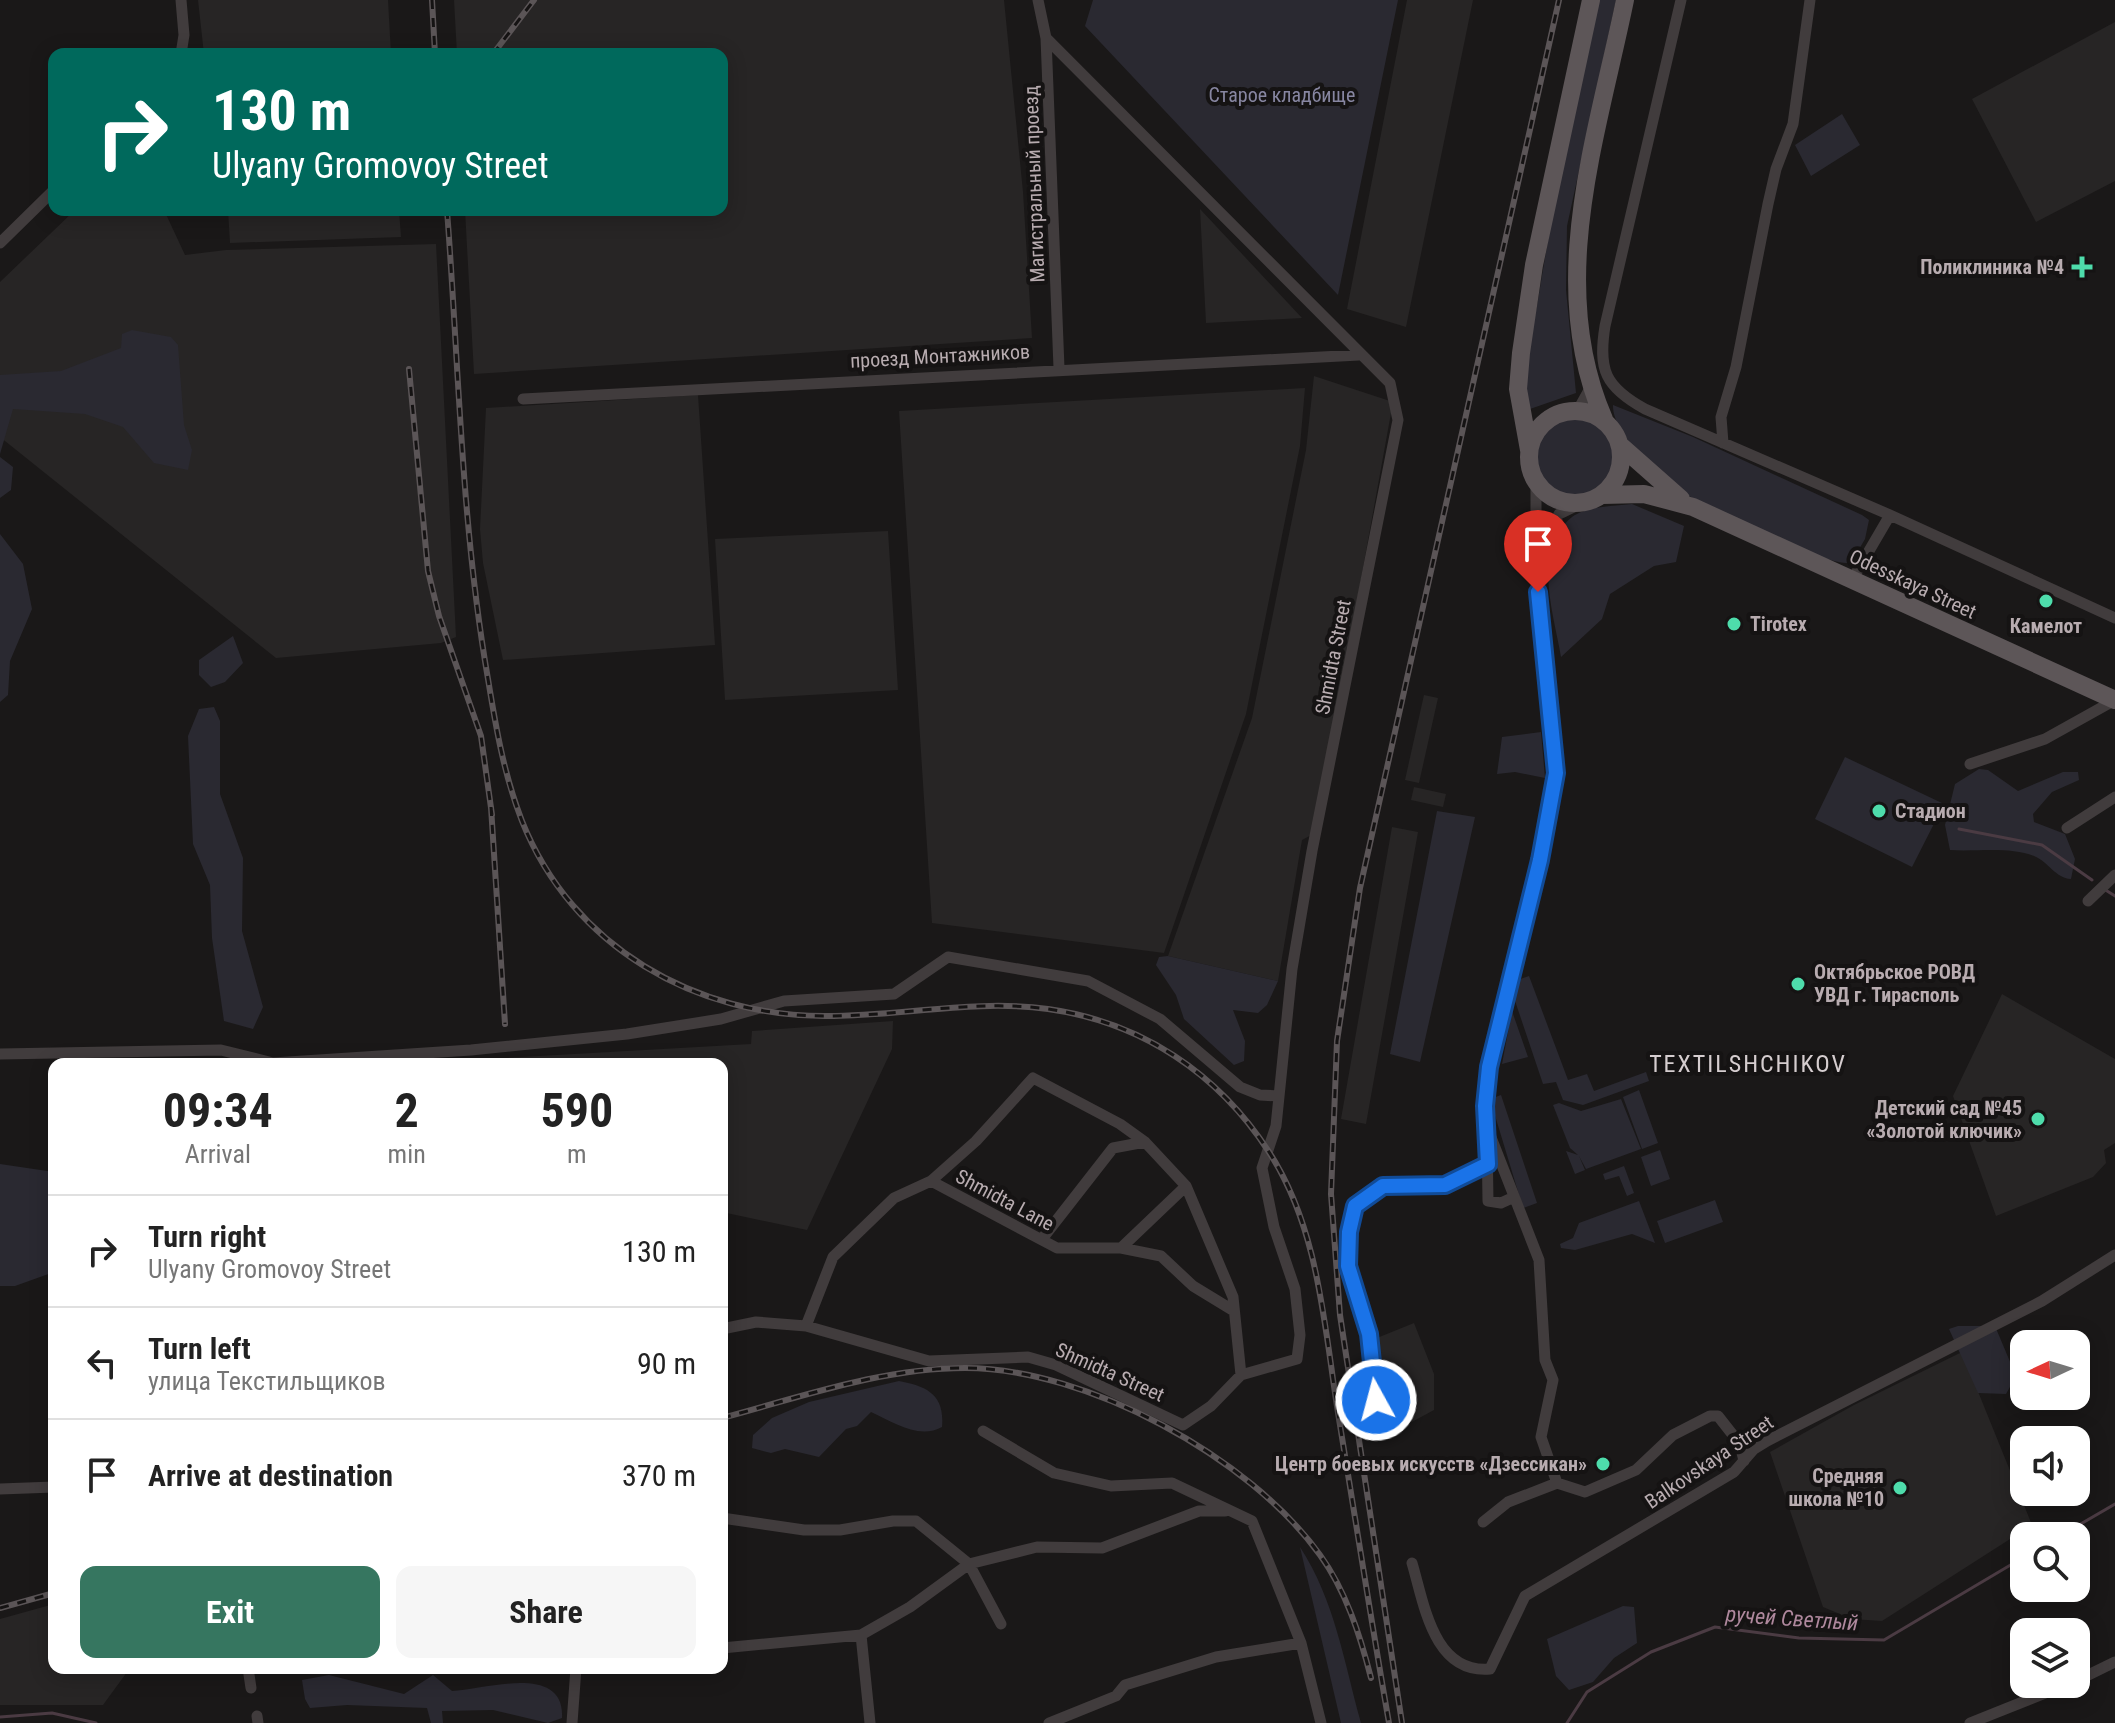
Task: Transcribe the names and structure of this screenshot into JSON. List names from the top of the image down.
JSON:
{
  "streets": {
    "main road": ["Odesskaya Street"],
    "street": [
      "Магистральный проезд",
      "проезд Монтажников",
      "Shmidta Street",
      "Shmidta Lane",
      "Balkovskaya Street"
    ]
  },
  "crossings": [
    ["Магистральный проезд", "проезд Монтажников"],
    ["Магистральный проезд", "Shmidta Street"],
    ["проезд Монтажников", "Shmidta Street"]
  ],
  "districts": ["TEXTILSHCHIKOV"],
  "water": ["ручей Светлый"],
  "parks": ["Старое кладбище"],
  "places": {
    "health": ["Поликлиника №4"],
    "other": [
      "Камелот",
      "Tirotex",
      "Стадион",
      "Октябрьское РОВД УВД г. Тирасполь",
      "Детский сад №45 «Золотой ключик»",
      "Центр боевых искусств «Дзессикан»",
      "Средняя школа №10"
    ]
  },
  "north": "left",
  "page": {
    "turn": ["130 m", "Ulyany Gromovoy Street"],
    "eta": [
      "09:34",
      "Arrival",
      "2",
      "min",
      "590",
      "m"
    ],
    "list": [
      {
        "name": "Turn right",
        "note": "Ulyany Gromovoy Street",
        "value": "130 m"
      },
      {
        "name": "Turn left",
        "note": "улица Текстильщиков",
        "value": "90 m"
      },
      {
        "name": "Arrive at destination",
        "value": "370 m"
      }
    ],
    "buttons": ["Exit", "Share"]
  }
}
